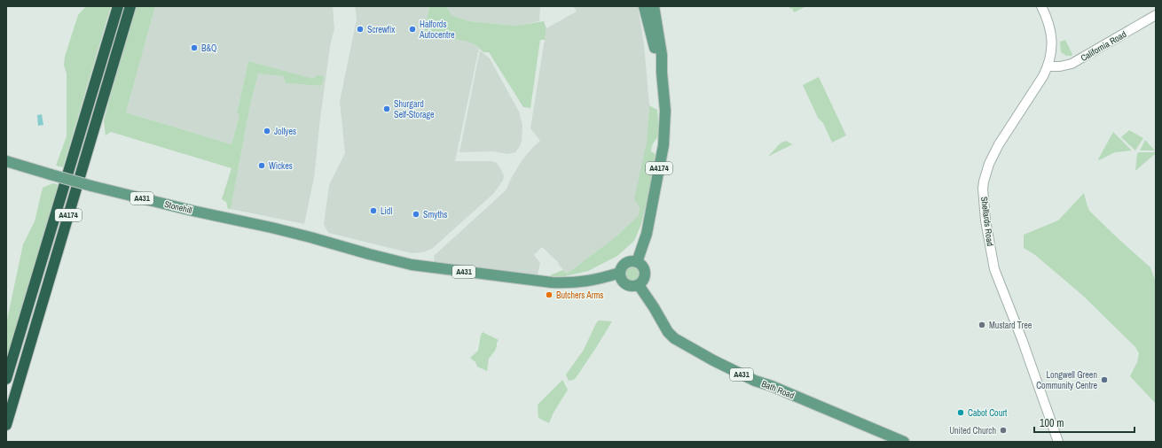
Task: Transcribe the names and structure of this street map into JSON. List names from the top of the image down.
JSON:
{
  "streets": {
    "highway": ["A4174"],
    "main road": ["A431", "Stonehill", "Bath Road"],
    "street": ["California Road", "Shellards Road"]
  },
  "crossings": [
    ["California Road", "Shellards Road"],
    ["A4174", "A431"],
    ["A4174", "Stonehill"],
    ["A4174", "Bath Road"],
    ["A431", "Stonehill"],
    ["A431", "Bath Road"],
    ["Stonehill", "Bath Road"]
  ],
  "places": [
    "Screwfix",
    "Halfords Autocentre",
    "B&Q",
    "Shurgard Self-Storage",
    "Jollyes",
    "Wickes",
    "Lidl",
    "Smyths",
    "Butchers Arms",
    "Mustard Tree",
    "Longwell Green Community Centre",
    "Cabot Court",
    "United Church"
  ],
  "scale_bar": "100 m"
}
